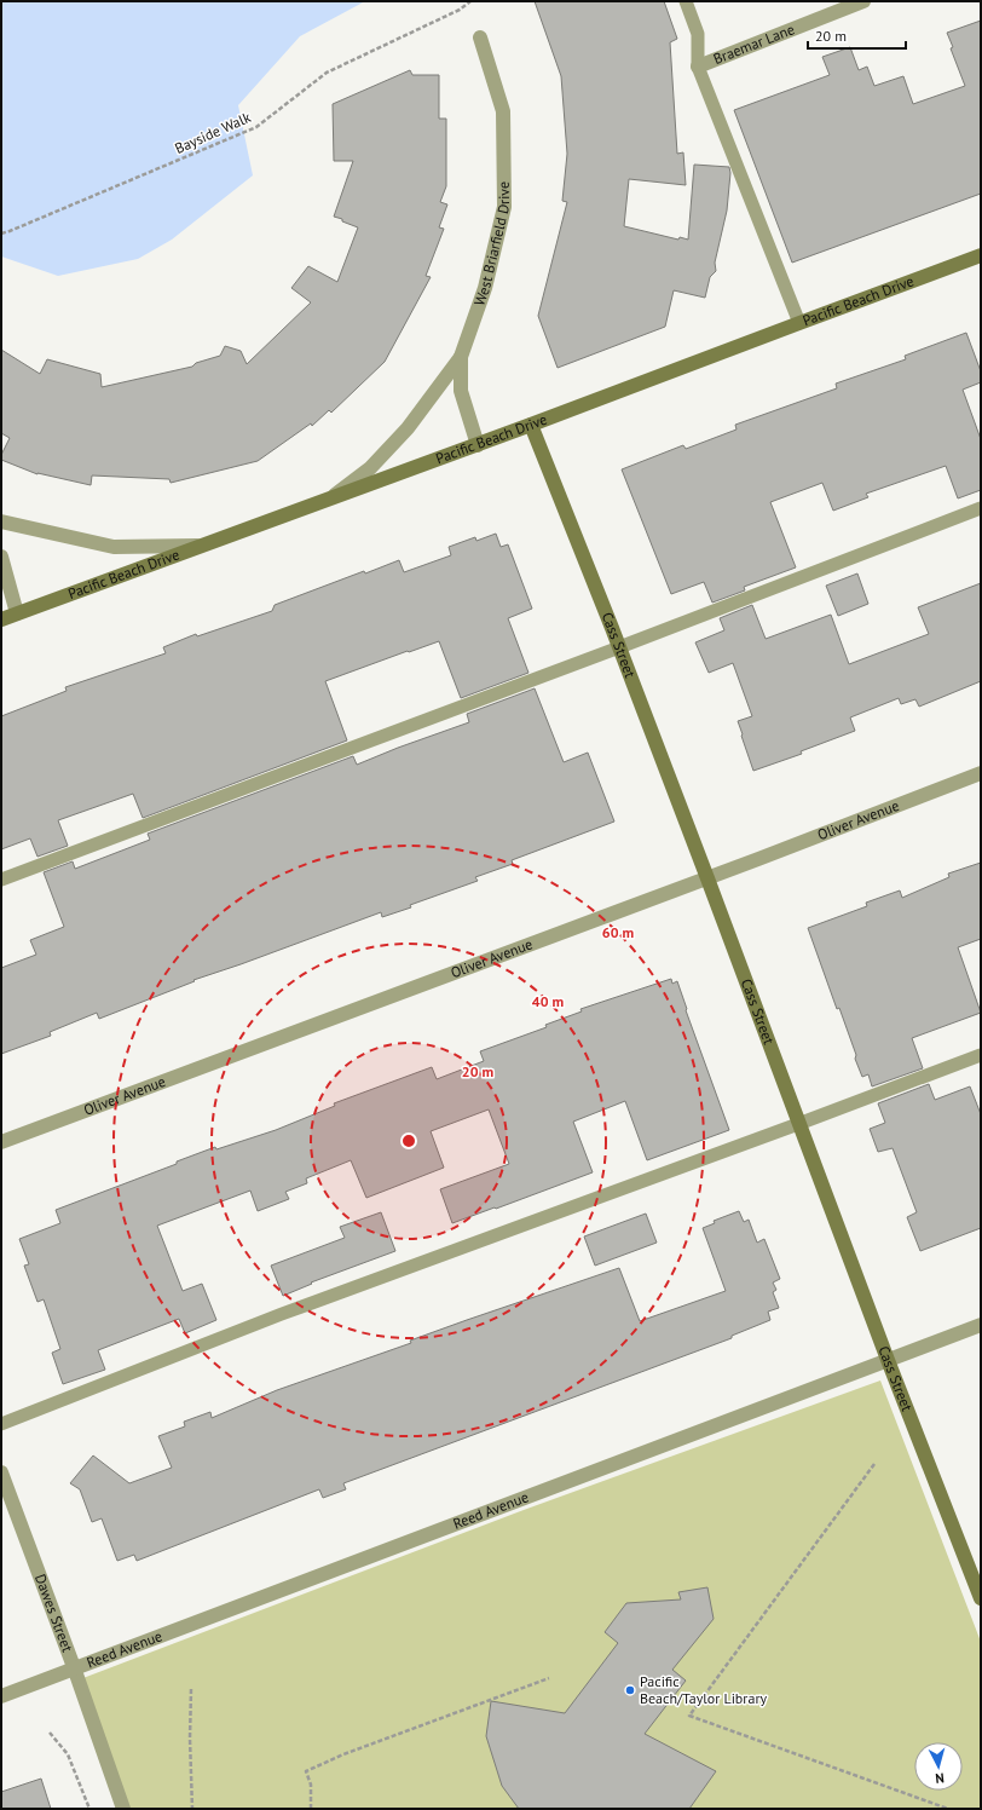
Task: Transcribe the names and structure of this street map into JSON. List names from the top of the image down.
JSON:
{
  "streets": {
    "street": [
      "Braemar Lane",
      "West Briarfield Drive",
      "Pacific Beach Drive",
      "Cass Street",
      "Oliver Avenue",
      "Reed Avenue",
      "Dawes Street"
    ],
    "path": ["Bayside Walk"]
  },
  "crossings": [
    ["West Briarfield Drive", "Pacific Beach Drive"],
    ["Pacific Beach Drive", "Cass Street"],
    ["Cass Street", "Oliver Avenue"],
    ["Cass Street", "Reed Avenue"],
    ["Reed Avenue", "Dawes Street"]
  ],
  "places": ["Pacific Beach/Taylor Library"],
  "scale_bar": "20 m",
  "north": "bottom",
  "rings": ["60 m", "40 m", "20 m"]
}
